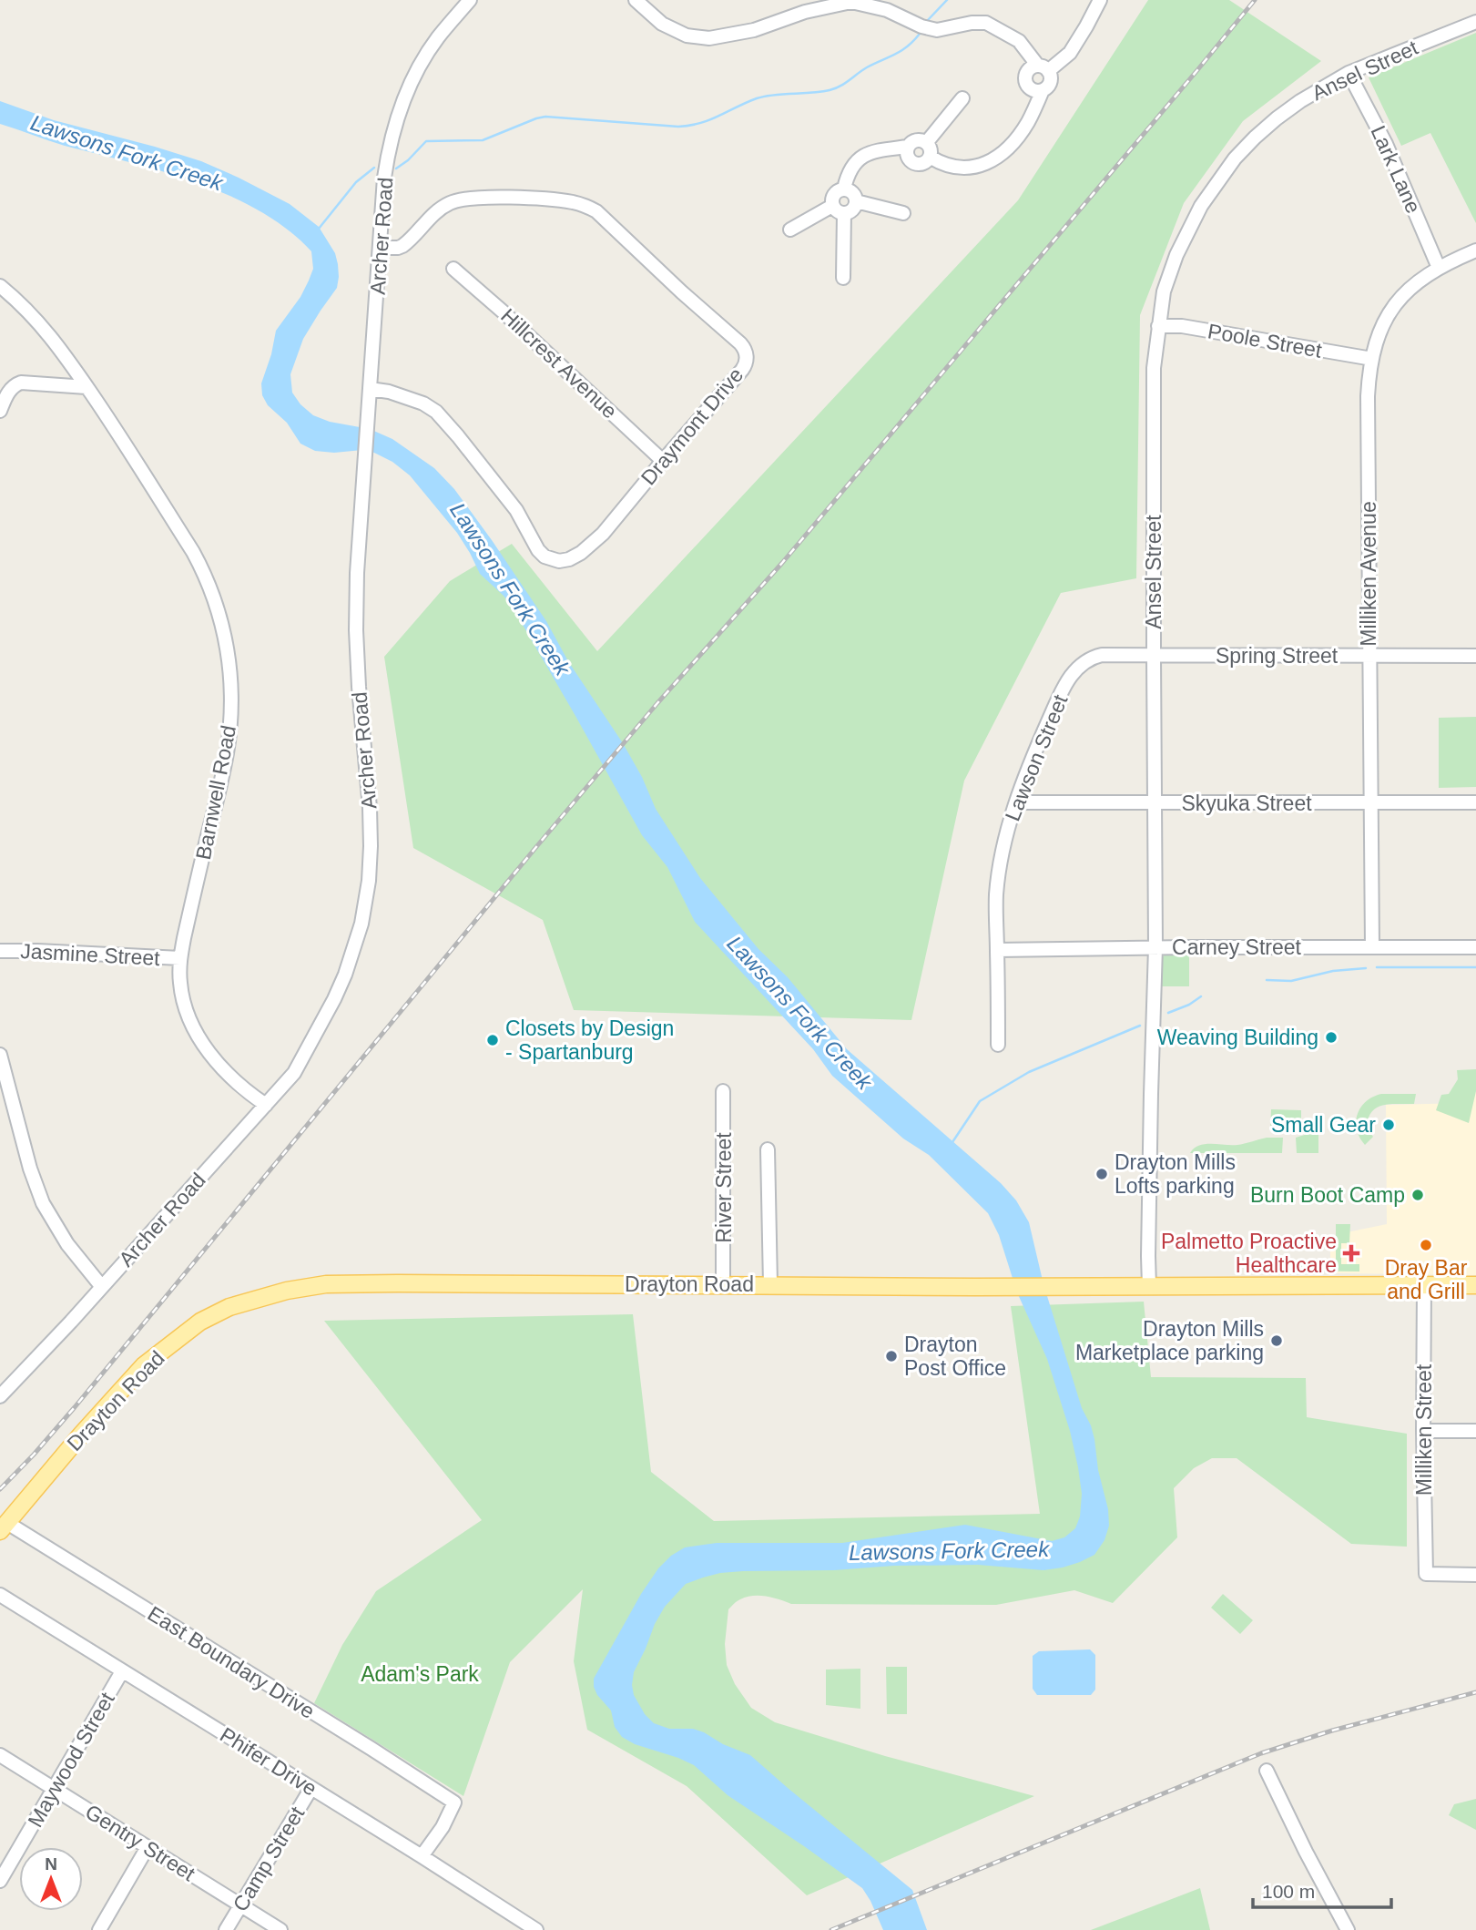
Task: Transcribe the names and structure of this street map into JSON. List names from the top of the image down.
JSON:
{
  "streets": {
    "main road": ["Drayton Road"],
    "street": [
      "Ansel Street",
      "Lark Lane",
      "Archer Road",
      "Poole Street",
      "Hillcrest Avenue",
      "Draymont Drive",
      "Milliken Avenue",
      "Spring Street",
      "Lawson Street",
      "Barnwell Road",
      "Skyuka Street",
      "Carney Street",
      "Jasmine Street",
      "River Street",
      "Milliken Street",
      "East Boundary Drive",
      "Maywood Street",
      "Phifer Drive",
      "Gentry Street",
      "Camp Street"
    ]
  },
  "crossings": [
    ["Ansel Street", "Lark Lane"],
    ["Ansel Street", "Poole Street"],
    ["Ansel Street", "Spring Street"],
    ["Ansel Street", "Lawson Street"],
    ["Ansel Street", "Skyuka Street"],
    ["Ansel Street", "Carney Street"],
    ["Ansel Street", "Drayton Road"],
    ["Lark Lane", "Milliken Avenue"],
    ["Archer Road", "Draymont Drive"],
    ["Archer Road", "Barnwell Road"],
    ["Poole Street", "Milliken Avenue"],
    ["Hillcrest Avenue", "Draymont Drive"],
    ["Milliken Avenue", "Spring Street"],
    ["Milliken Avenue", "Skyuka Street"],
    ["Milliken Avenue", "Carney Street"],
    ["Spring Street", "Lawson Street"],
    ["Lawson Street", "Skyuka Street"],
    ["Lawson Street", "Carney Street"],
    ["Barnwell Road", "Jasmine Street"],
    ["River Street", "Drayton Road"],
    ["Drayton Road", "Milliken Street"],
    ["Drayton Road", "East Boundary Drive"],
    ["East Boundary Drive", "Phifer Drive"],
    ["Maywood Street", "Phifer Drive"],
    ["Maywood Street", "Gentry Street"],
    ["Phifer Drive", "Camp Street"],
    ["Gentry Street", "Camp Street"]
  ],
  "water": ["Lawsons Fork Creek"],
  "parks": ["Adam's Park"],
  "places": {
    "other": [
      "Weaving Building",
      "Closets by Design - Spartanburg",
      "Small Gear",
      "Drayton Mills Lofts parking",
      "Burn Boot Camp",
      "Dray Bar and Grill",
      "Drayton Mills Marketplace parking",
      "Drayton Post Office"
    ],
    "health": ["Palmetto Proactive Healthcare"]
  },
  "scale_bar": "100 m",
  "north": "top"
}
